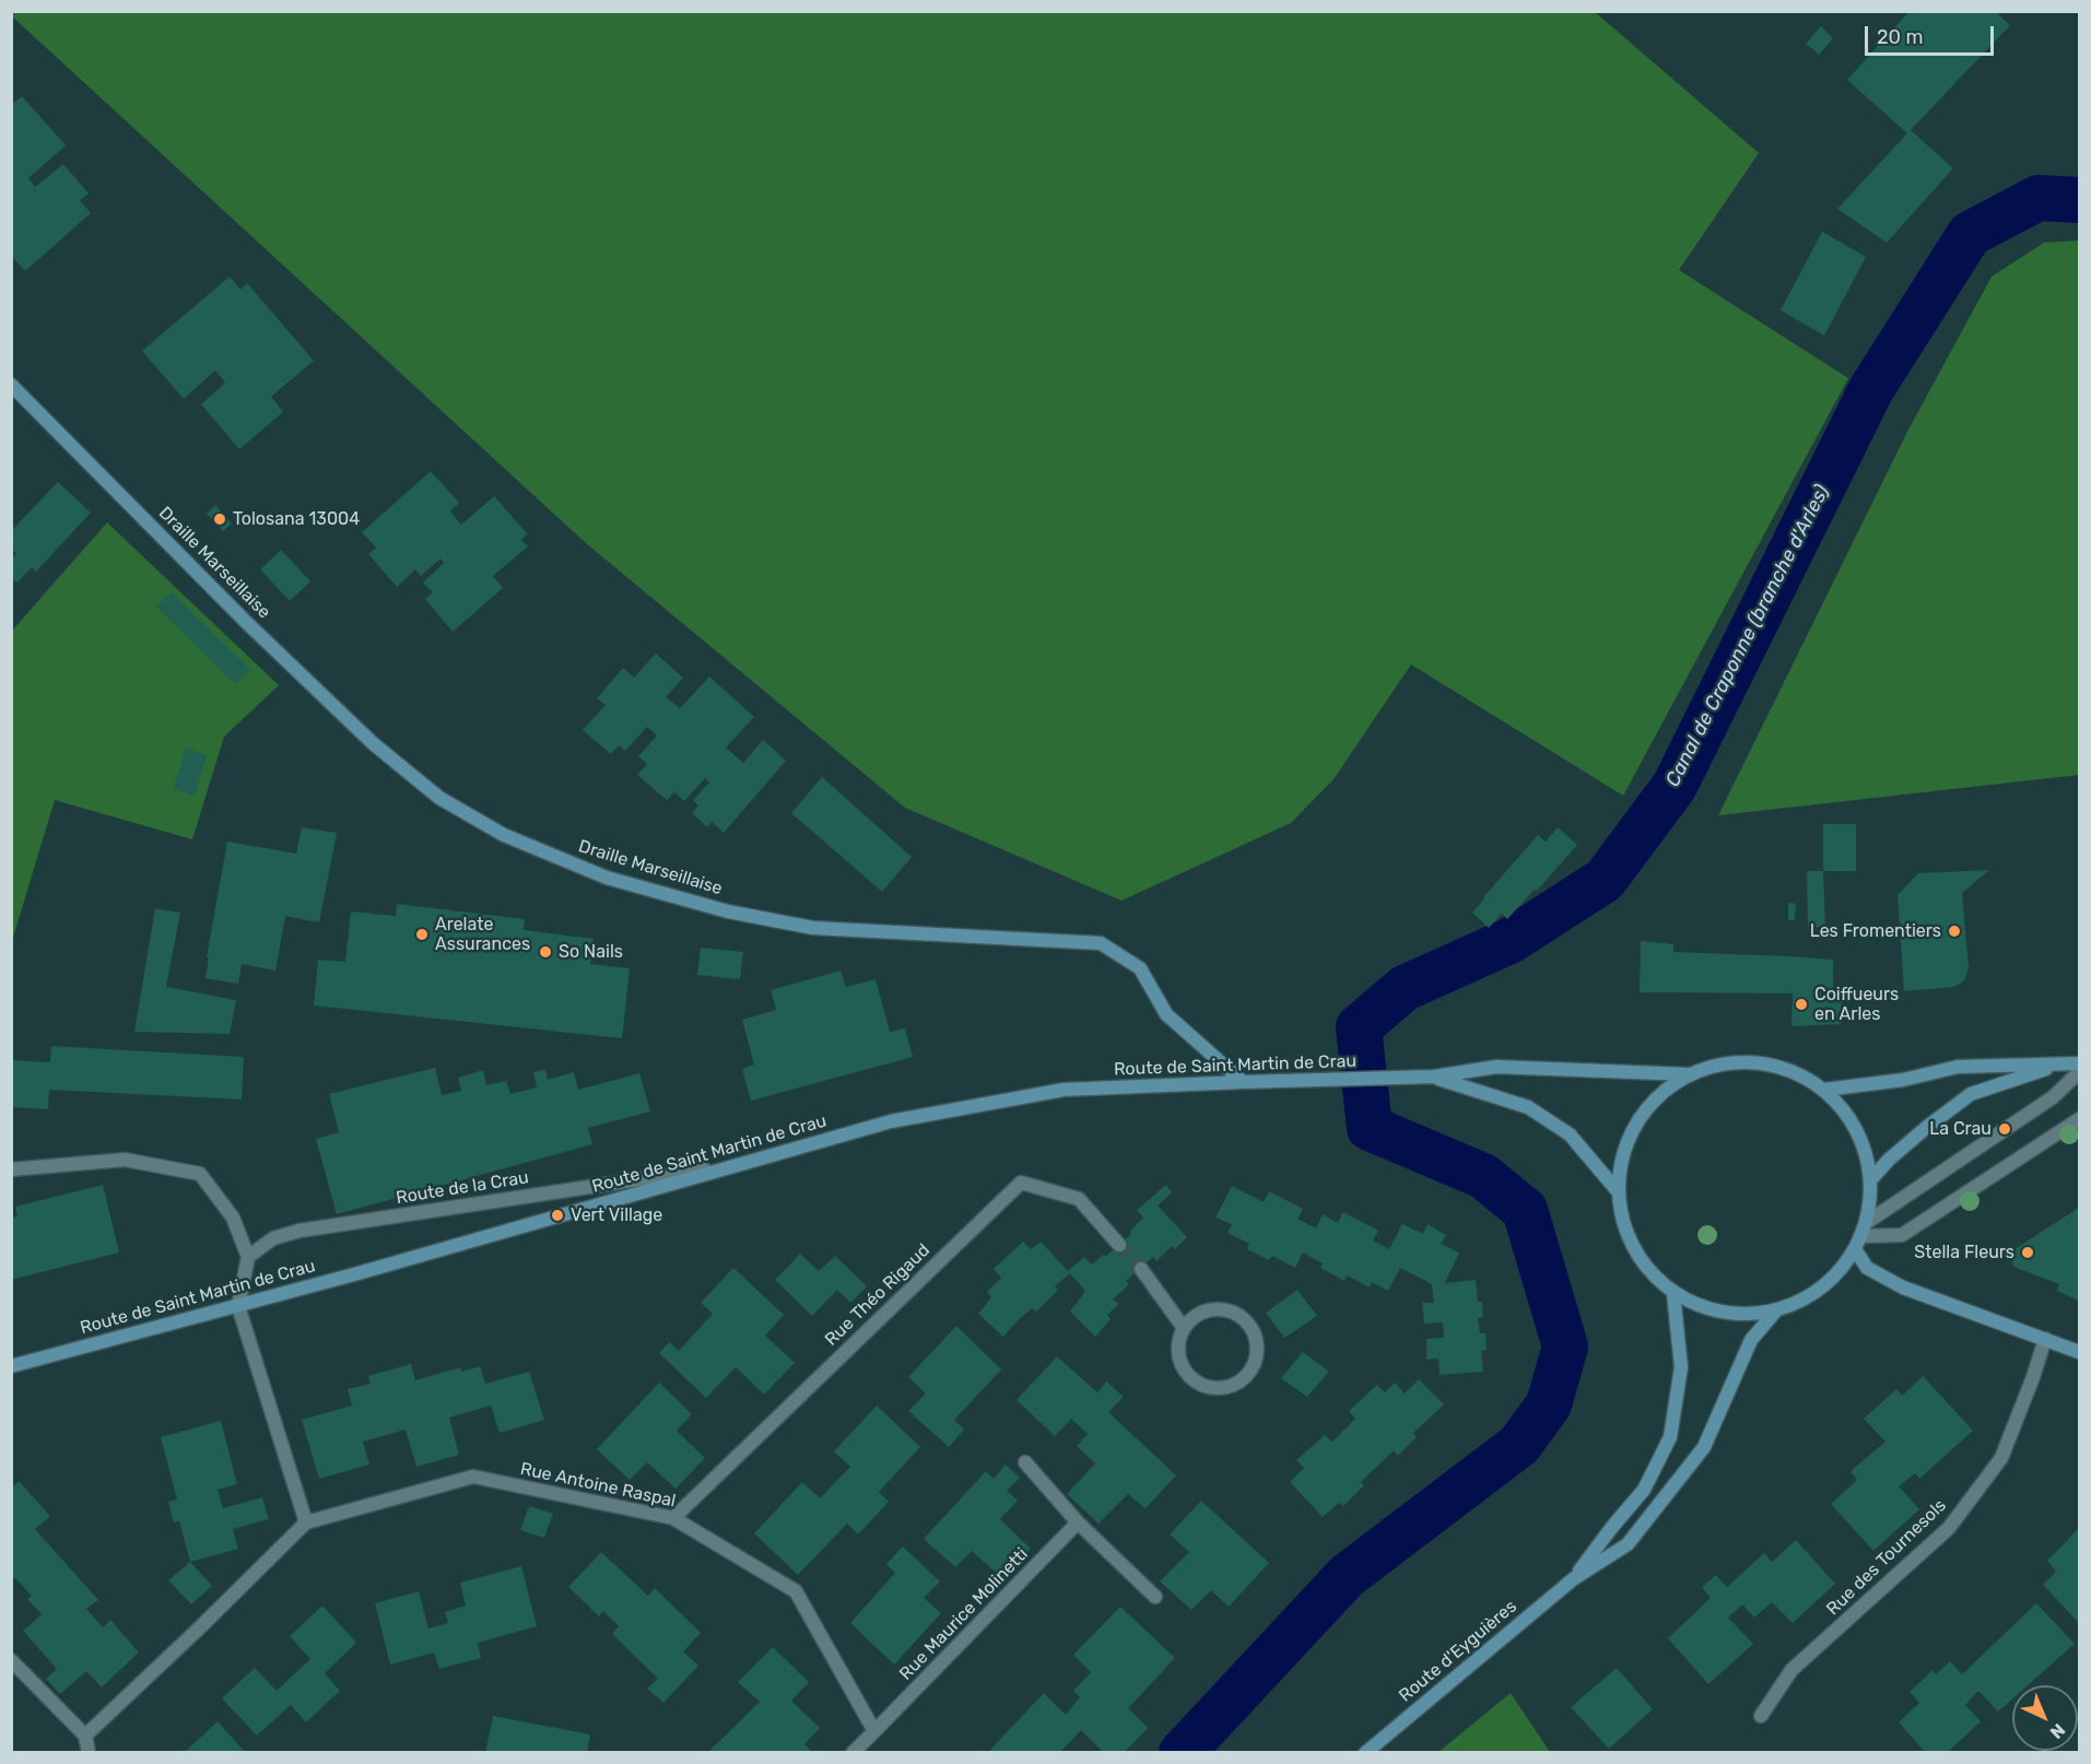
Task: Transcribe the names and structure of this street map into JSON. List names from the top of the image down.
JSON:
{
  "streets": {
    "main road": ["Draille Marseillaise", "Route de Saint Martin de Crau", "Route d'Eyguières"],
    "street": [
      "Route de la Crau",
      "Rue Théo Rigaud",
      "Rue Antoine Raspal",
      "Rue des Tournesols",
      "Rue Maurice Molinetti"
    ]
  },
  "crossings": [
    ["Draille Marseillaise", "Route de Saint Martin de Crau"],
    ["Route de Saint Martin de Crau", "Route de la Crau"],
    ["Rue Théo Rigaud", "Rue Antoine Raspal"],
    ["Rue Antoine Raspal", "Rue Maurice Molinetti"]
  ],
  "water": ["Canal de Craponne (branche d'Arles)"],
  "places": [
    "Tolosana 13004",
    "Les Fromentiers",
    "Arelate Assurances",
    "So Nails",
    "Coiffueurs en Arles",
    "La Crau",
    "Vert Village",
    "Stella Fleurs"
  ],
  "scale_bar": "20 m",
  "north": "bottom right"
}
